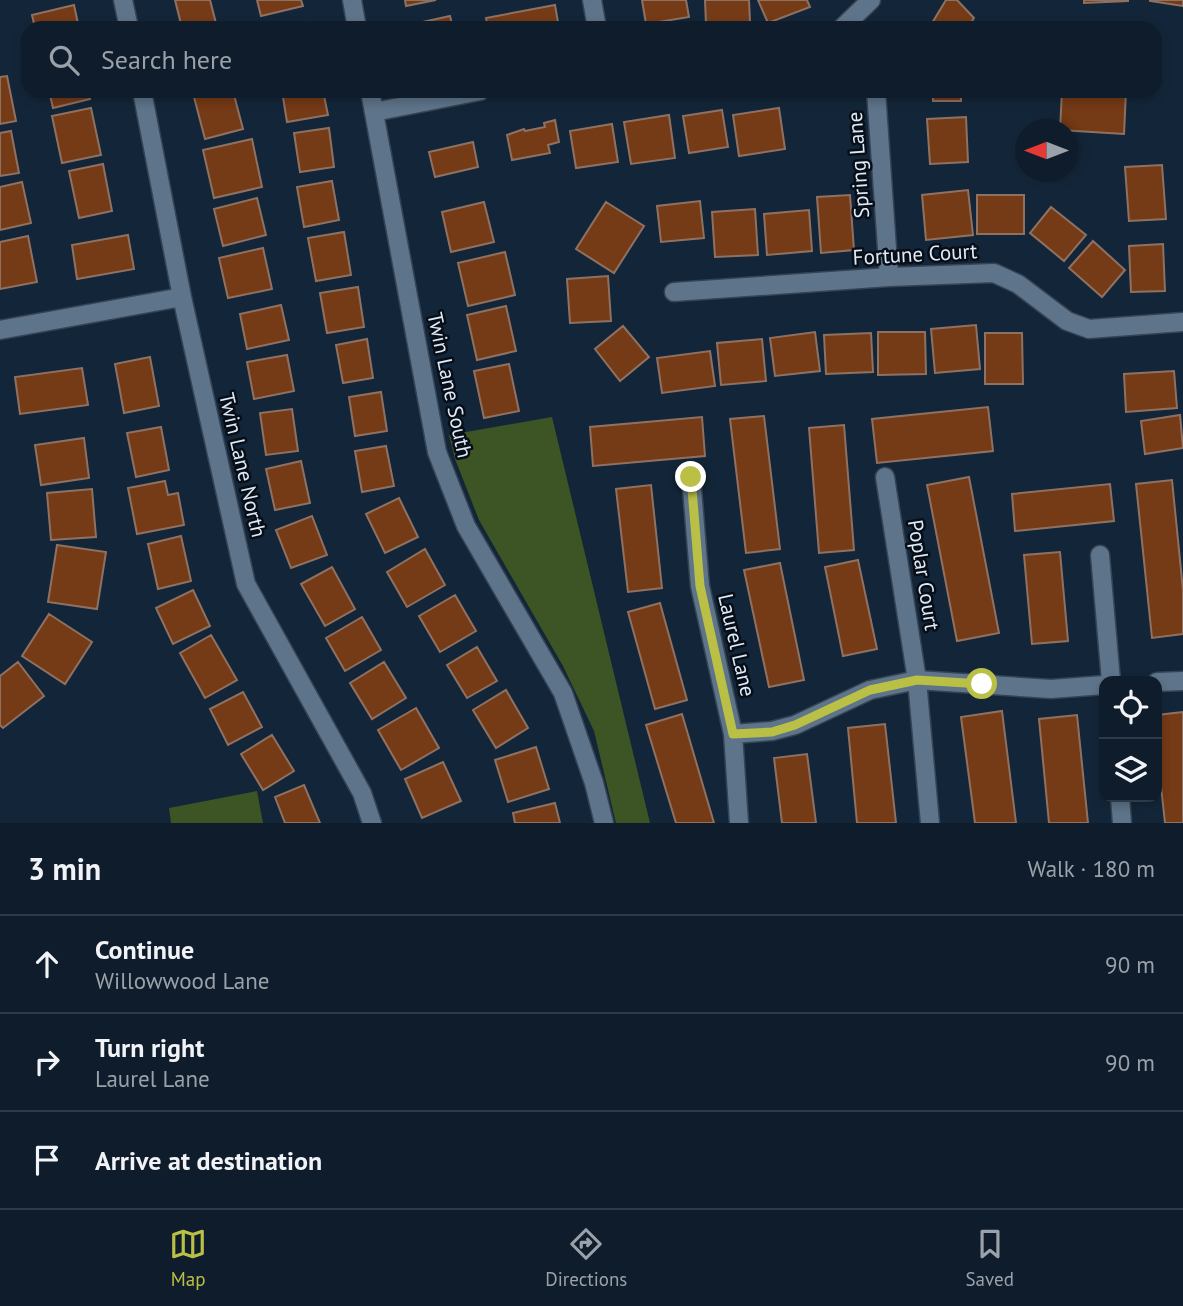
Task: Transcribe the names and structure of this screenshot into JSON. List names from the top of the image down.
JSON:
{
  "streets": {
    "street": [
      "Spring Lane",
      "Fortune Court",
      "Twin Lane South",
      "Twin Lane North",
      "Poplar Court",
      "Laurel Lane"
    ]
  },
  "crossings": [
    ["Spring Lane", "Fortune Court"]
  ],
  "north": "left",
  "page": {
    "search": "Search here",
    "heading": ["3 min", "Walk · 180 m"],
    "list": [
      ["Continue", "Willowwood Lane", "90 m"],
      ["Turn right", "Laurel Lane", "90 m"],
      "Arrive at destination"
    ],
    "nav": ["Map", "Directions", "Saved"]
  }
}
